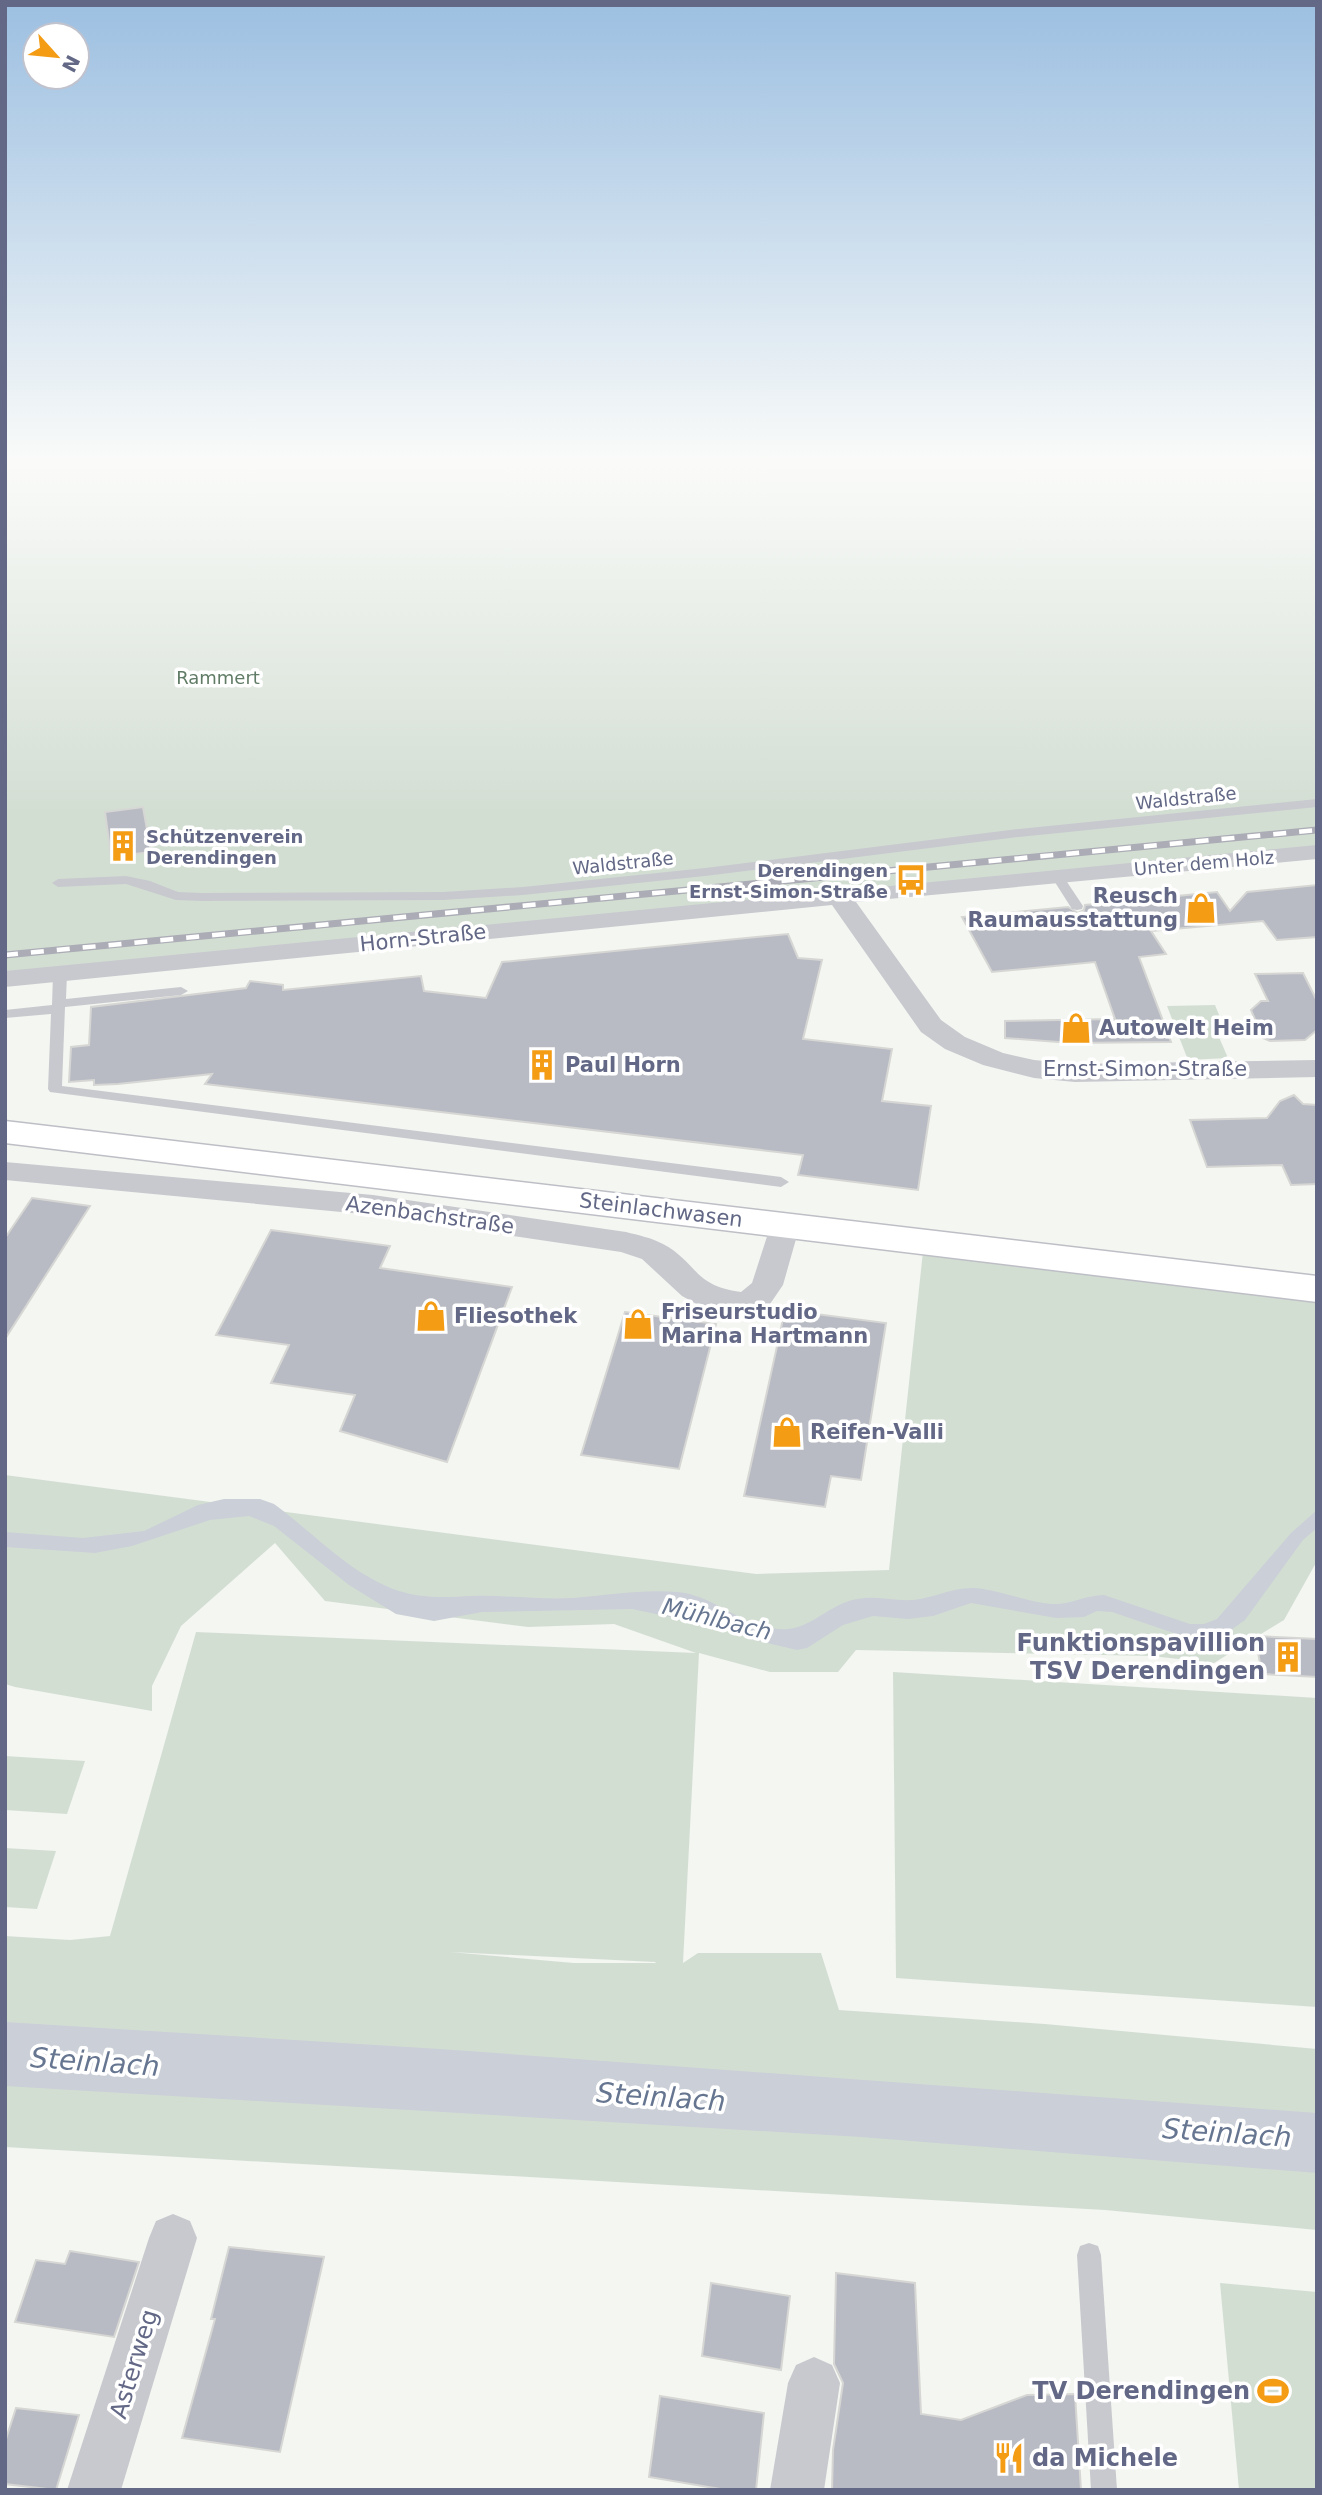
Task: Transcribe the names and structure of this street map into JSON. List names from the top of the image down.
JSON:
{
  "streets": {
    "street": [
      "Unter dem Holz",
      "Horn-Straße",
      "Ernst-Simon-Straße",
      "Steinlachwasen",
      "Azenbachstraße",
      "Asterweg"
    ],
    "lane": ["Waldstraße"]
  },
  "crossings": [
    ["Unter dem Holz", "Horn-Straße"],
    ["Unter dem Holz", "Ernst-Simon-Straße"],
    ["Horn-Straße", "Ernst-Simon-Straße"],
    ["Steinlachwasen", "Azenbachstraße"]
  ],
  "water": ["Mühlbach", "Steinlach"],
  "parks": ["Rammert"],
  "places": {
    "building": ["Schützenverein Derendingen", "Paul Horn", "Funktionspavillion TSV Derendingen"],
    "bus stop": ["Derendingen Ernst-Simon-Straße"],
    "shop": [
      "Reusch Raumausstattung",
      "Autowelt Heim",
      "Fliesothek",
      "Friseurstudio Marina Hartmann",
      "Reifen-Valli"
    ],
    "sports": ["TV Derendingen"],
    "restaurant": ["da Michele"]
  },
  "north": "bottom right"
}
